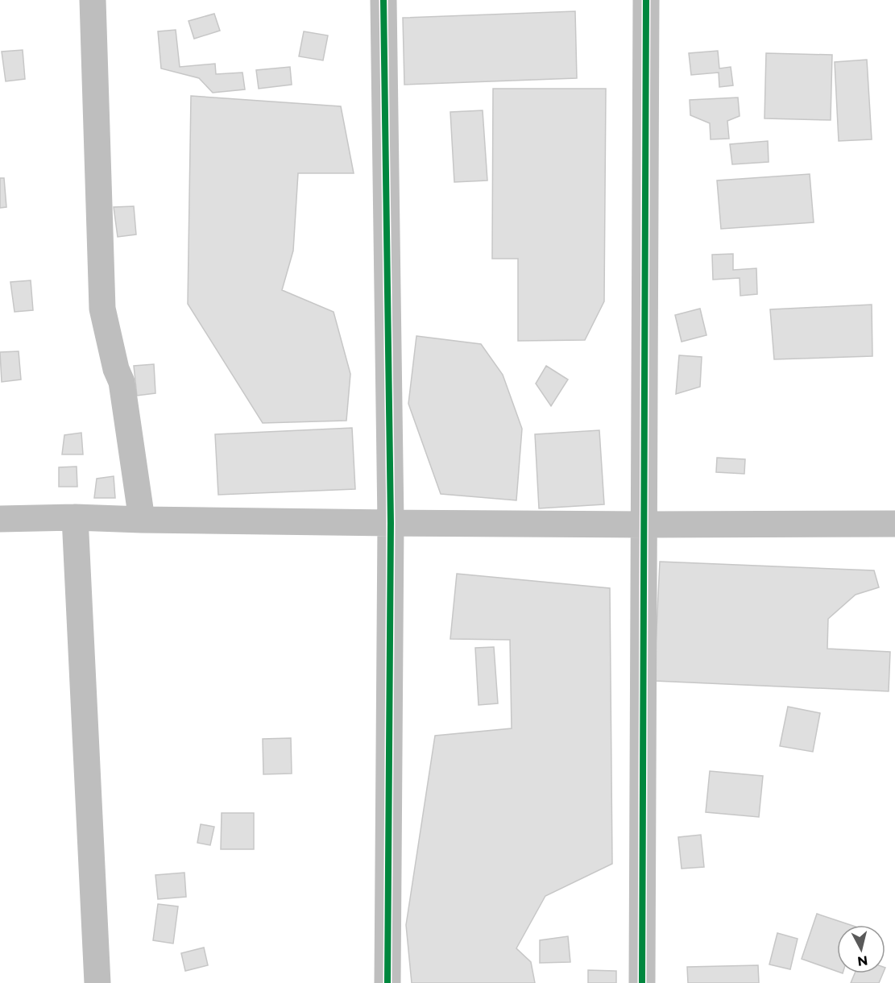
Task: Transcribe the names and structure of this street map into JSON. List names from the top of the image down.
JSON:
{
  "north": "bottom"
}
